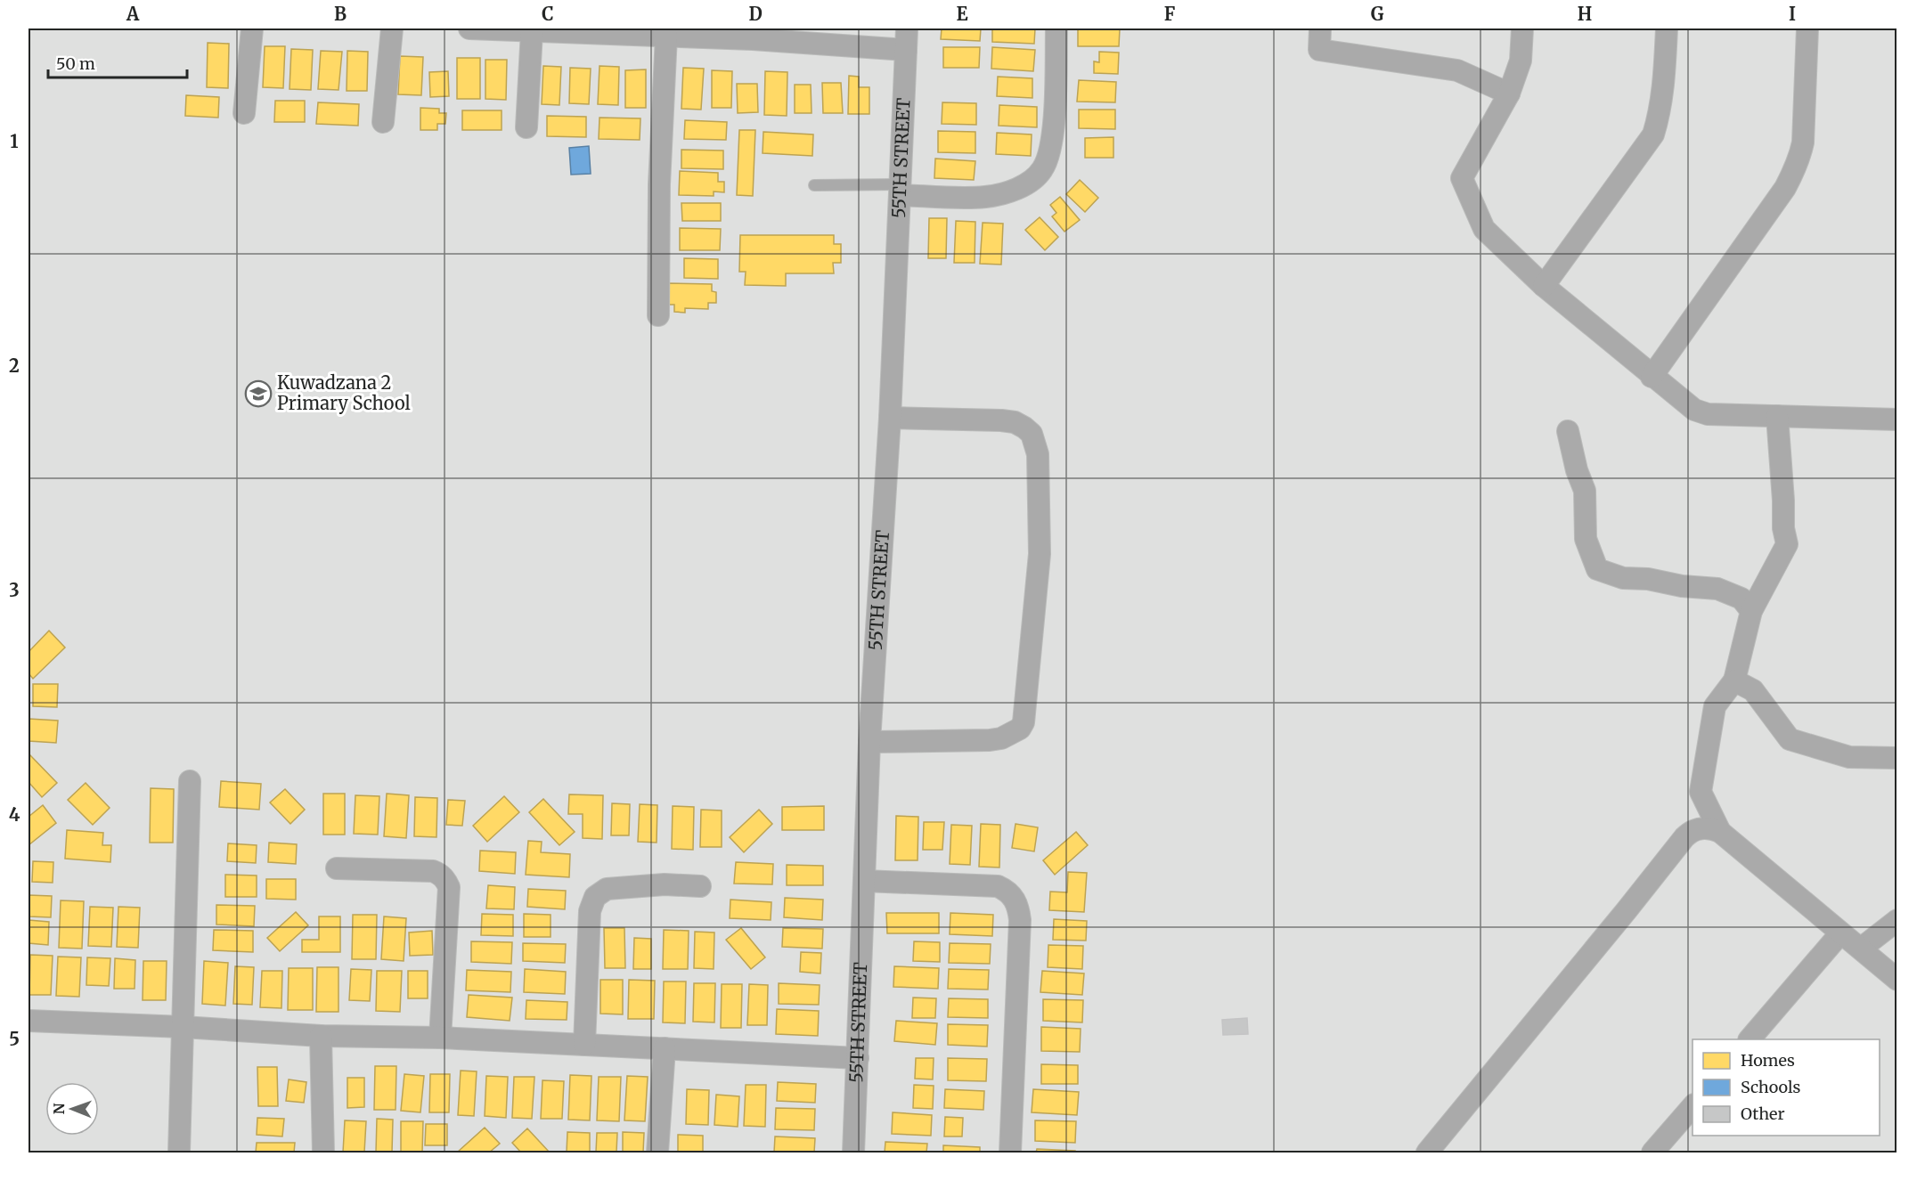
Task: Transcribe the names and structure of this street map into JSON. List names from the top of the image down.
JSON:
{
  "streets": {
    "street": ["55TH STREET"]
  },
  "places": {
    "school or university": ["Kuwadzana 2 Primary School"]
  },
  "legend": ["Homes", "Schools", "Other"],
  "scale_bar": "50 m",
  "north": "left",
  "grid": {
    "columns": [
      "A",
      "B",
      "C",
      "D",
      "E",
      "F",
      "G",
      "H",
      "I"
    ],
    "rows": [
      "1",
      "2",
      "3",
      "4",
      "5"
    ]
  }
}
